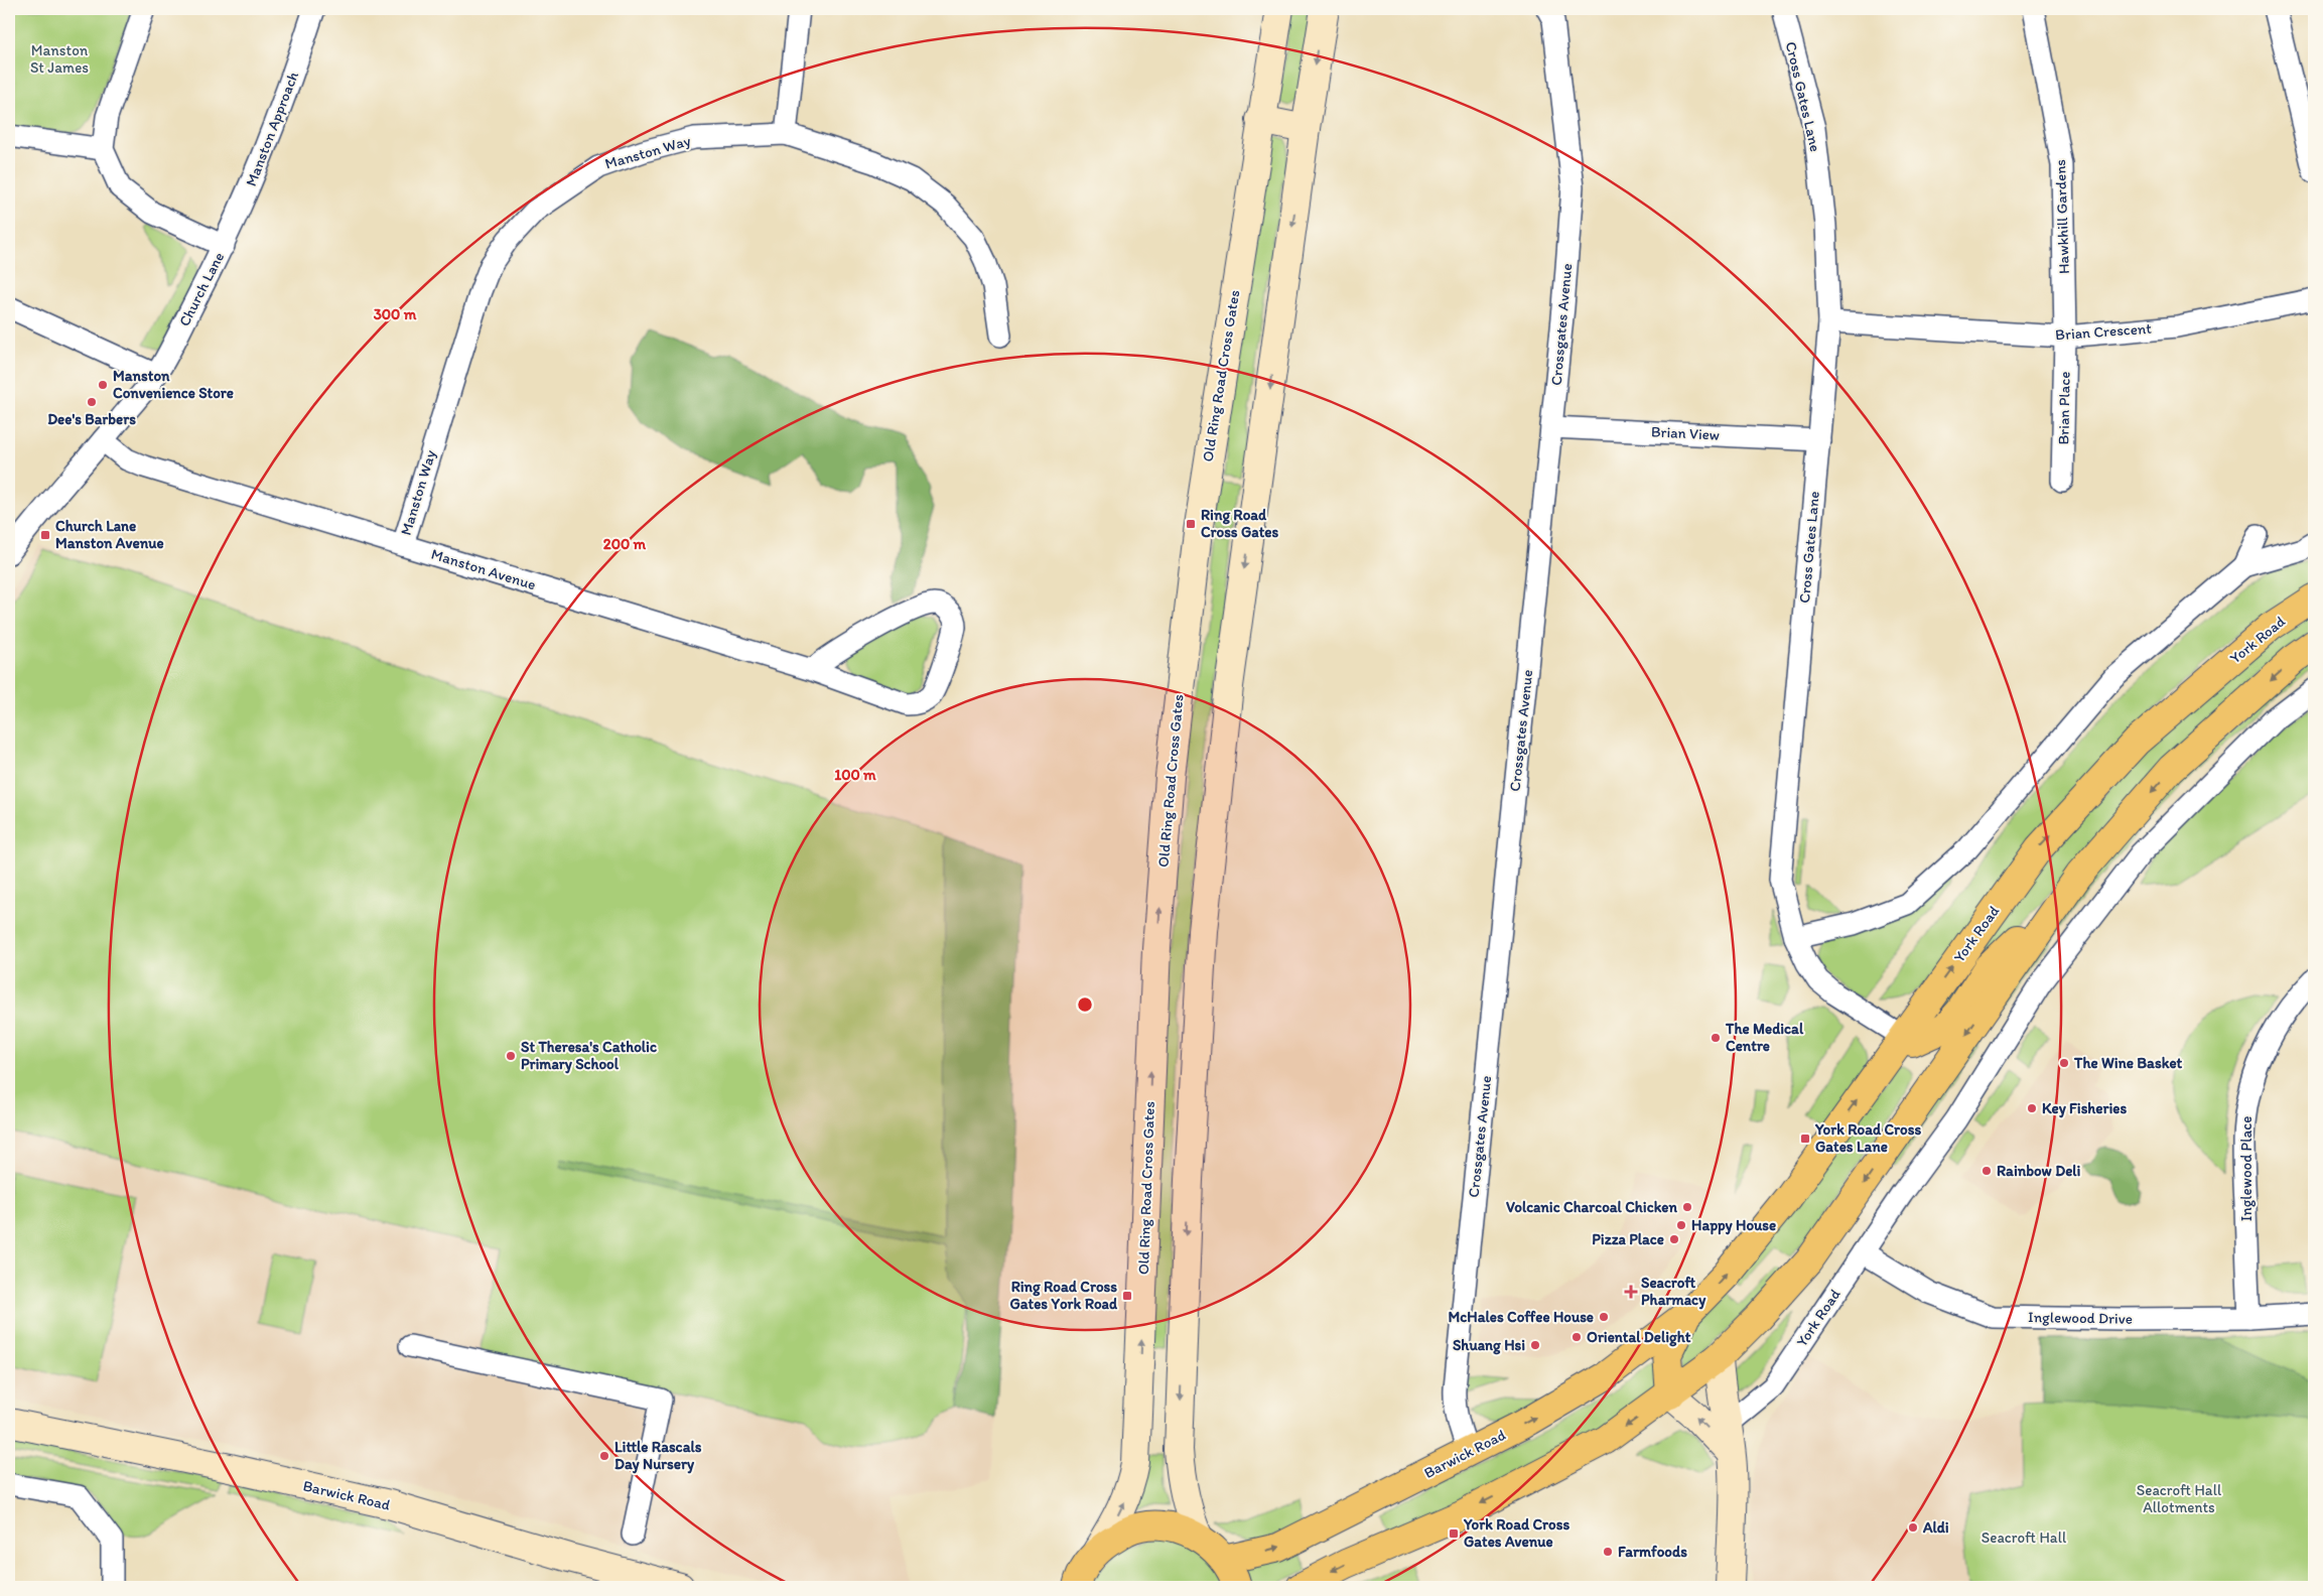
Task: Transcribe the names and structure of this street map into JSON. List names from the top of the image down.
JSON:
{
  "streets": {
    "highway": ["York Road", "Barwick Road"],
    "main road": ["Old Ring Road Cross Gates"],
    "street": [
      "Cross Gates Lane",
      "Manston Approach",
      "Manston Way",
      "Hawkhill Gardens",
      "Church Lane",
      "Crossgates Avenue",
      "Brian Crescent",
      "Brian Place",
      "Brian View",
      "Manston Avenue",
      "Inglewood Place",
      "Inglewood Drive"
    ]
  },
  "crossings": [
    ["Cross Gates Lane", "Brian Crescent"],
    ["Cross Gates Lane", "Brian View"],
    ["Cross Gates Lane", "York Road"],
    ["Manston Approach", "Church Lane"],
    ["Manston Way", "Manston Avenue"],
    ["Hawkhill Gardens", "Brian Crescent"],
    ["Hawkhill Gardens", "Brian Place"],
    ["Church Lane", "Manston Avenue"],
    ["Crossgates Avenue", "Brian View"],
    ["Crossgates Avenue", "Barwick Road"],
    ["Brian Crescent", "Brian Place"],
    ["York Road", "Inglewood Drive"],
    ["York Road", "Barwick Road"],
    ["Inglewood Place", "Inglewood Drive"]
  ],
  "parks": ["Manston St James", "Seacroft Hall Allotments", "Seacroft Hall"],
  "places": {
    "other": [
      "Manston Convenience Store",
      "Dee's Barbers",
      "The Medical Centre",
      "St Theresa's Catholic Primary School",
      "The Wine Basket",
      "Key Fisheries",
      "Rainbow Deli",
      "Volcanic Charcoal Chicken",
      "Happy House",
      "Pizza Place",
      "McHales Coffee House",
      "Oriental Delight",
      "Shuang Hsi",
      "Little Rascals Day Nursery",
      "Aldi",
      "Farmfoods"
    ],
    "transit": [
      "Ring Road Cross Gates",
      "Church Lane Manston Avenue",
      "York Road Cross Gates Lane",
      "Ring Road Cross Gates York Road",
      "York Road Cross Gates Avenue"
    ],
    "health": ["Seacroft Pharmacy"]
  },
  "rings": ["300 m", "200 m", "100 m"]
}
